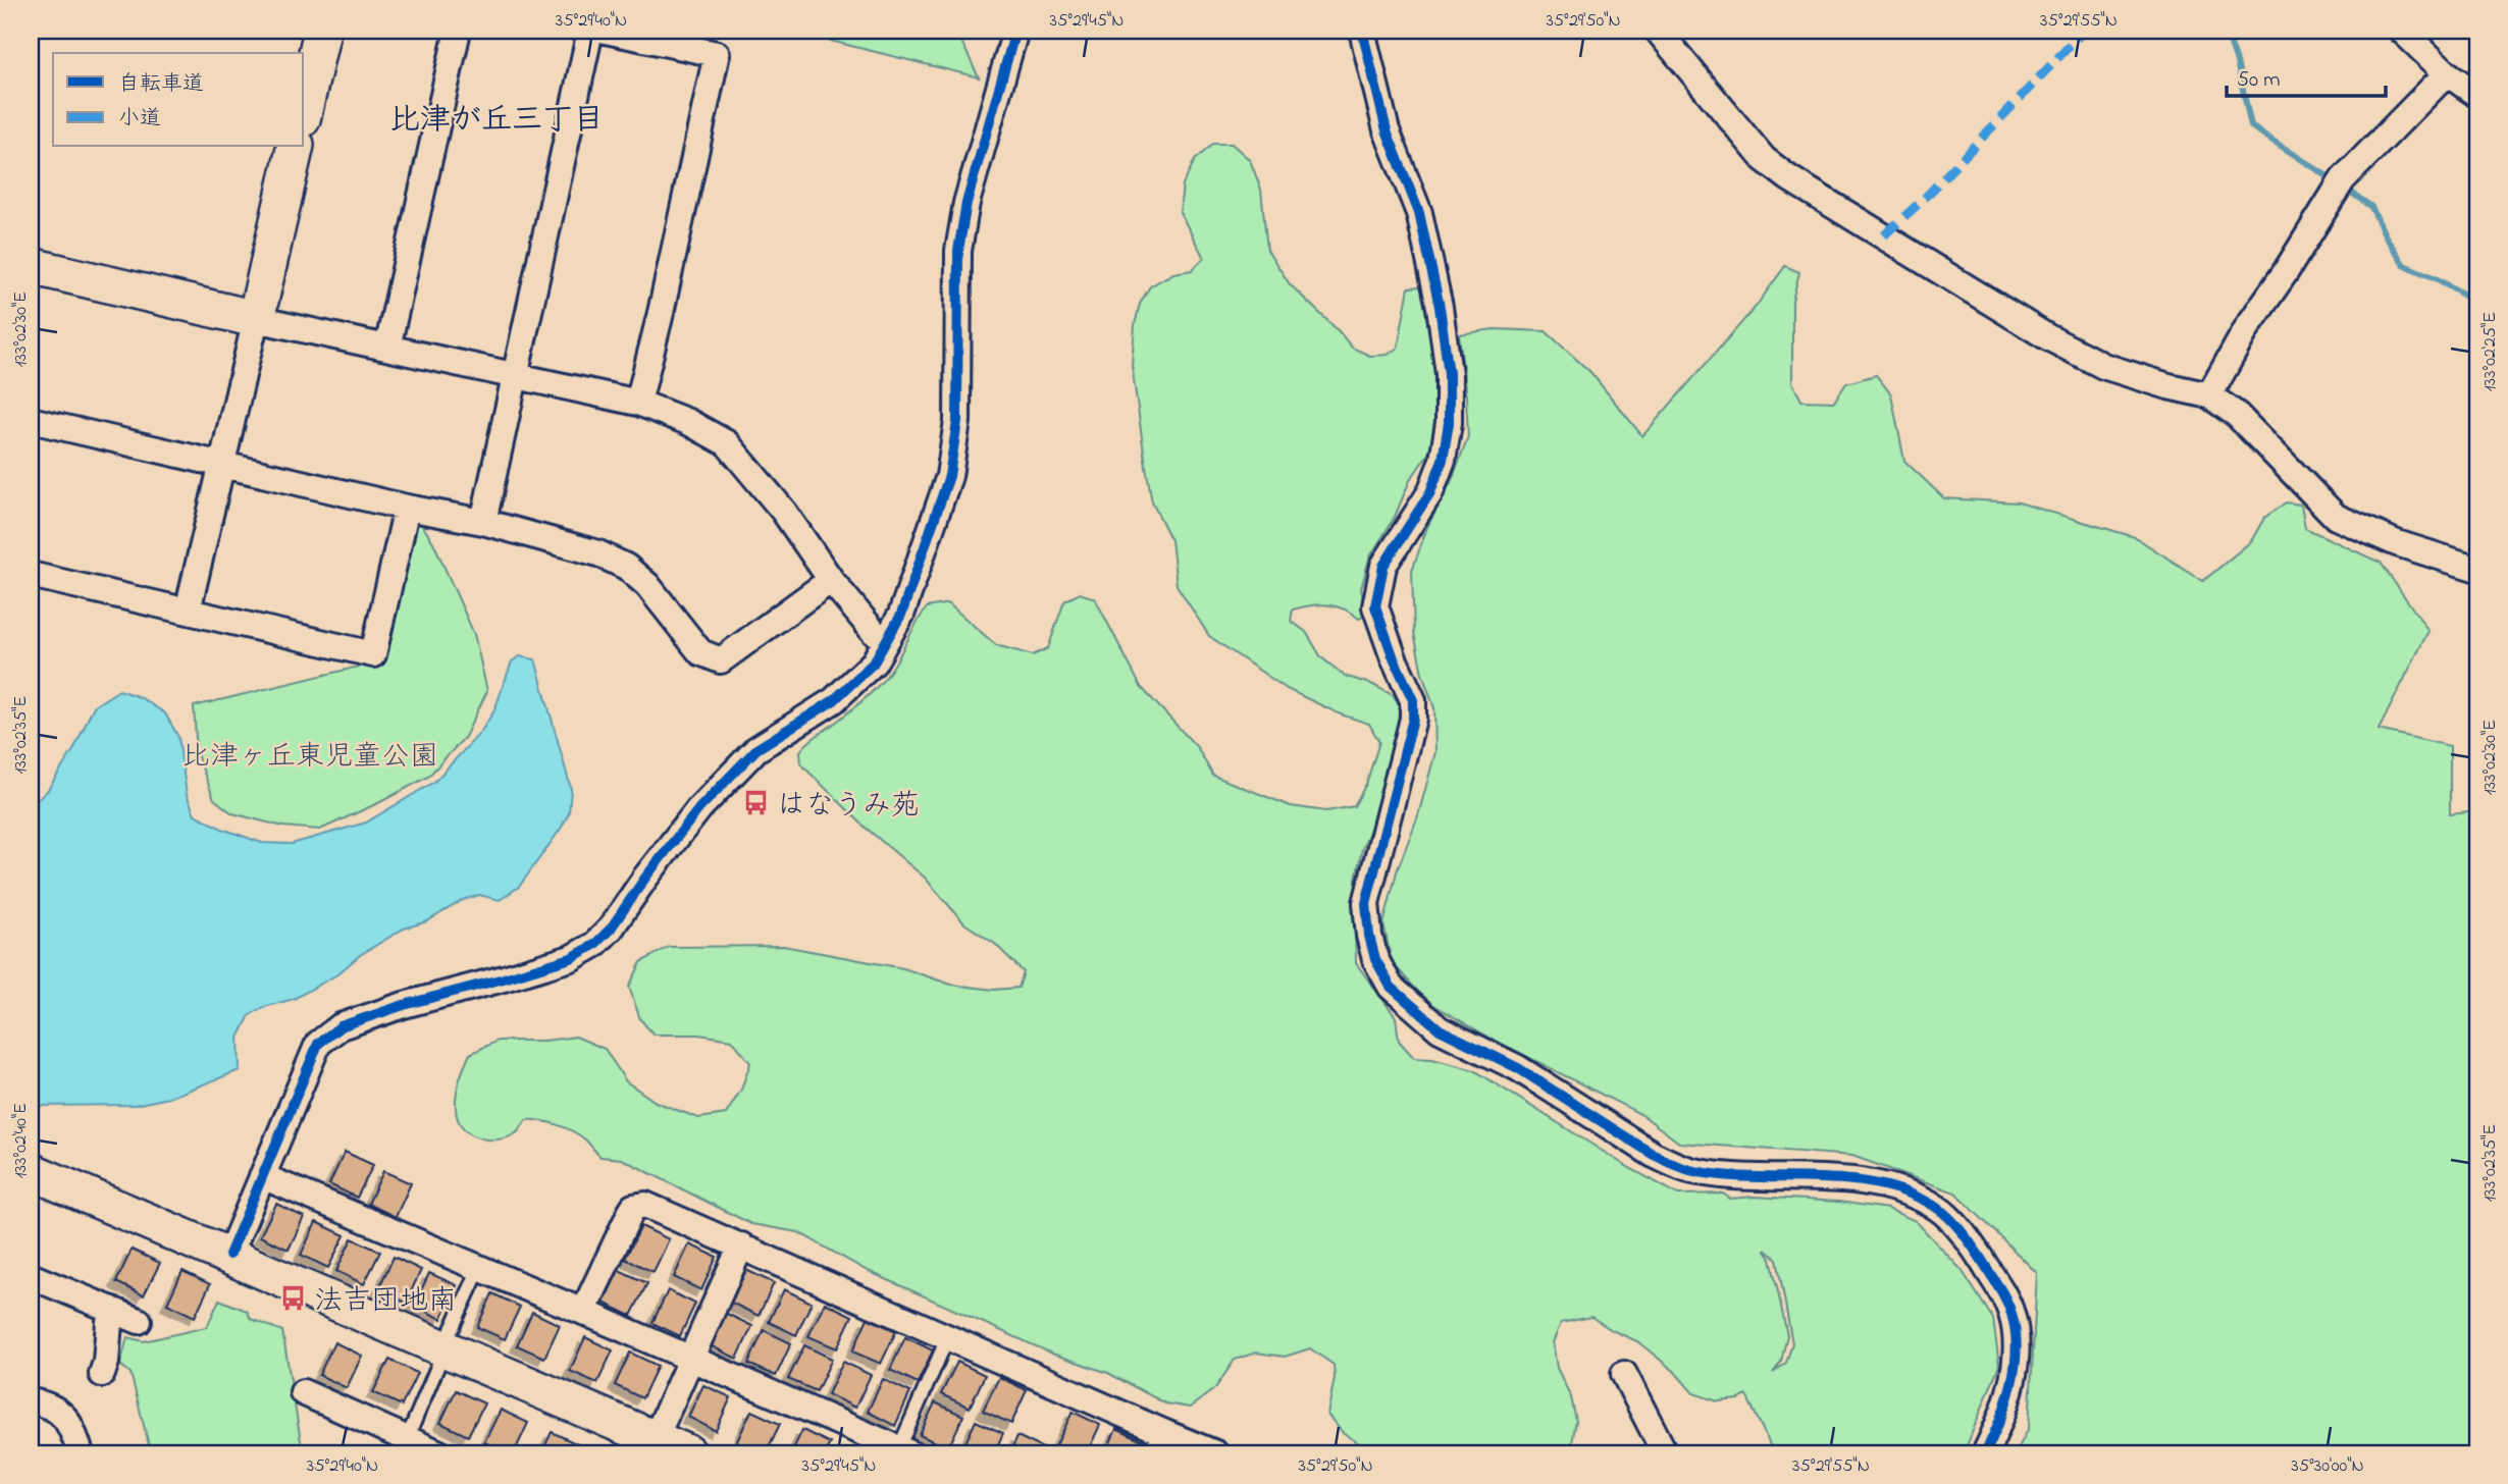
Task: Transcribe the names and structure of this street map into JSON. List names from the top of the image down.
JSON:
{
  "districts": ["比津が丘三丁目"],
  "parks": ["比津ヶ丘東児童公園"],
  "places": {
    "bus stop": ["はなうみ苑", "法吉団地南"]
  },
  "legend": ["自転車道", "小道"],
  "scale_bar": "50 m",
  "coordinates": [
    "35°29'40\"N",
    "35°29'45\"N",
    "35°29'50\"N",
    "35°29'55\"N",
    "133°02'30\"E",
    "133°02'25\"E",
    "133°02'35\"E",
    "133°02'40\"E",
    "35°30'00\"N"
  ]
}
